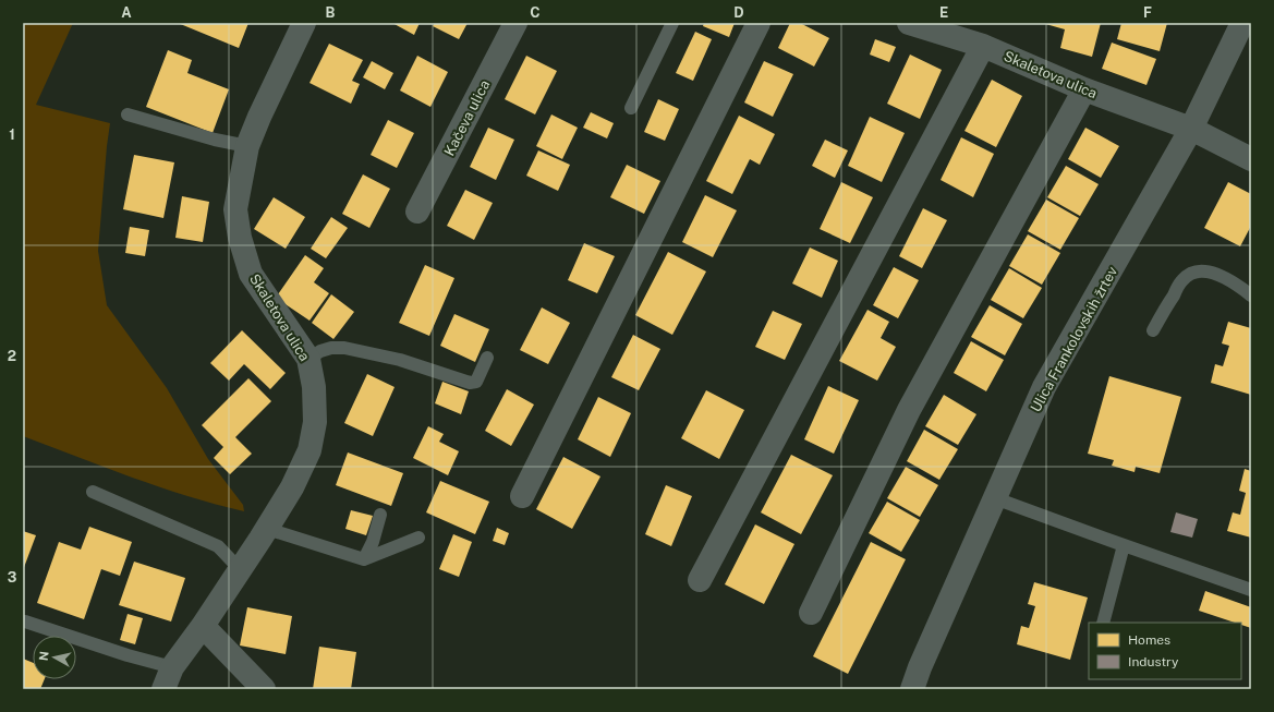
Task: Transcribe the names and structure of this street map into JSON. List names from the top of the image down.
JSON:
{
  "streets": {
    "street": ["Skaletova ulica", "Kačeva ulica", "Ulica Frankolovskih žrtev"]
  },
  "crossings": [
    ["Skaletova ulica", "Ulica Frankolovskih žrtev"]
  ],
  "legend": ["Homes", "Industry"],
  "north": "left",
  "grid": {
    "columns": [
      "A",
      "B",
      "C",
      "D",
      "E",
      "F"
    ],
    "rows": ["1", "2", "3"]
  }
}
